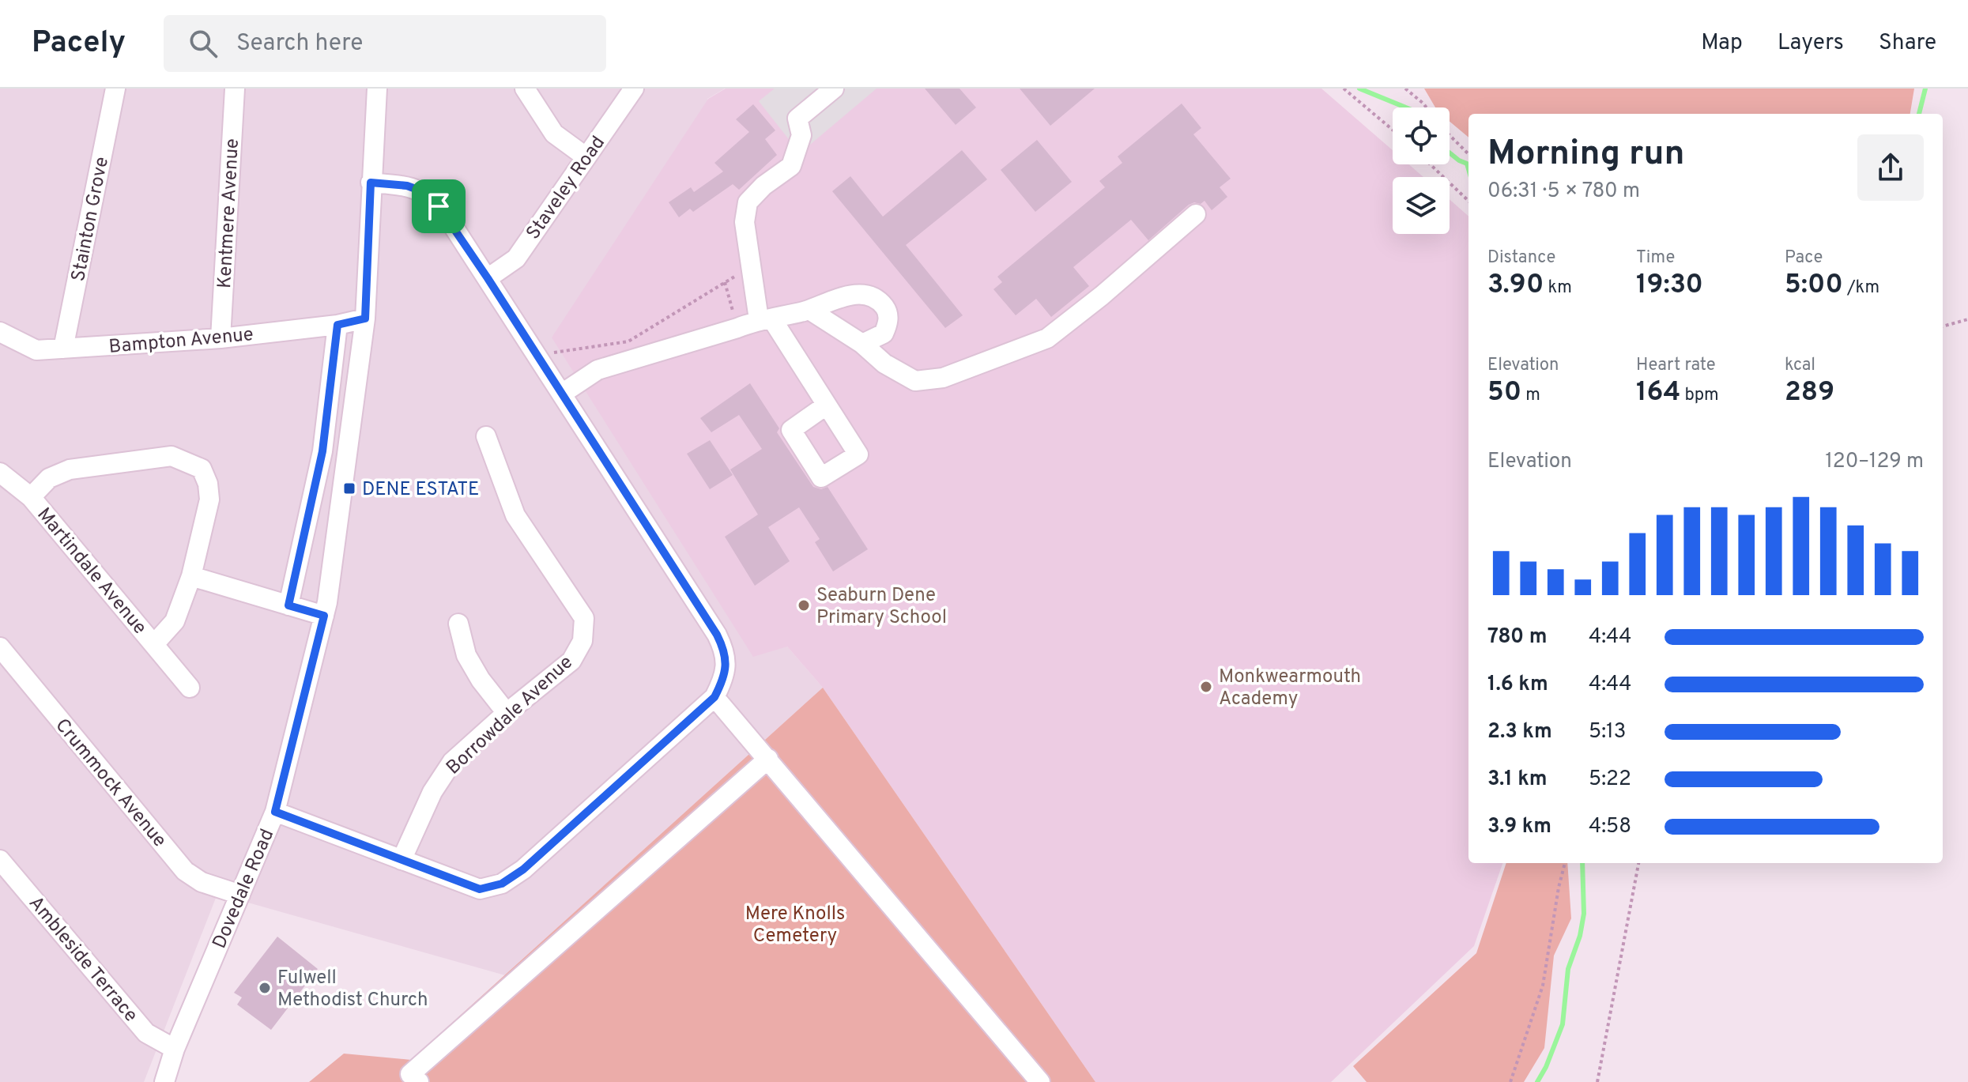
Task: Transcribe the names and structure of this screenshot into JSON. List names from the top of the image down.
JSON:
{
  "streets": {
    "street": [
      "Staveley Road",
      "Kentmere Avenue",
      "Stainton Grove",
      "Bampton Avenue",
      "Martindale Avenue",
      "Borrowdale Avenue",
      "Crummock Avenue",
      "Dovedale Road",
      "Ambleside Terrace"
    ]
  },
  "crossings": [
    ["Kentmere Avenue", "Bampton Avenue"],
    ["Stainton Grove", "Bampton Avenue"],
    ["Bampton Avenue", "Dovedale Road"],
    ["Crummock Avenue", "Dovedale Road"],
    ["Dovedale Road", "Ambleside Terrace"]
  ],
  "parks": ["Mere Knolls Cemetery"],
  "places": {
    "transit": ["DENE ESTATE"],
    "other": ["Seaburn Dene Primary School", "Monkwearmouth Academy", "Fulwell Methodist Church"]
  },
  "page": {
    "header": "Pacely",
    "search": "Search here",
    "nav": ["Map", "Layers", "Share"],
    "heading": ["Morning run", "06:31 · 5 × 780 m"],
    "stats": [
      ["Distance", "3.90 km"],
      ["Time", "19:30"],
      ["Pace", "5:00 /km"],
      ["Elevation", "50 m"],
      ["Heart rate", "164 bpm"],
      ["kcal", "289"]
    ],
    "chart": ["Elevation", "120–129 m"],
    "list": [
      {
        "name": "780 m",
        "note": "4:44"
      },
      {
        "name": "1.6 km",
        "note": "4:44"
      },
      {
        "name": "2.3 km",
        "note": "5:13"
      },
      {
        "name": "3.1 km",
        "note": "5:22"
      },
      {
        "name": "3.9 km",
        "note": "4:58"
      }
    ]
  }
}
